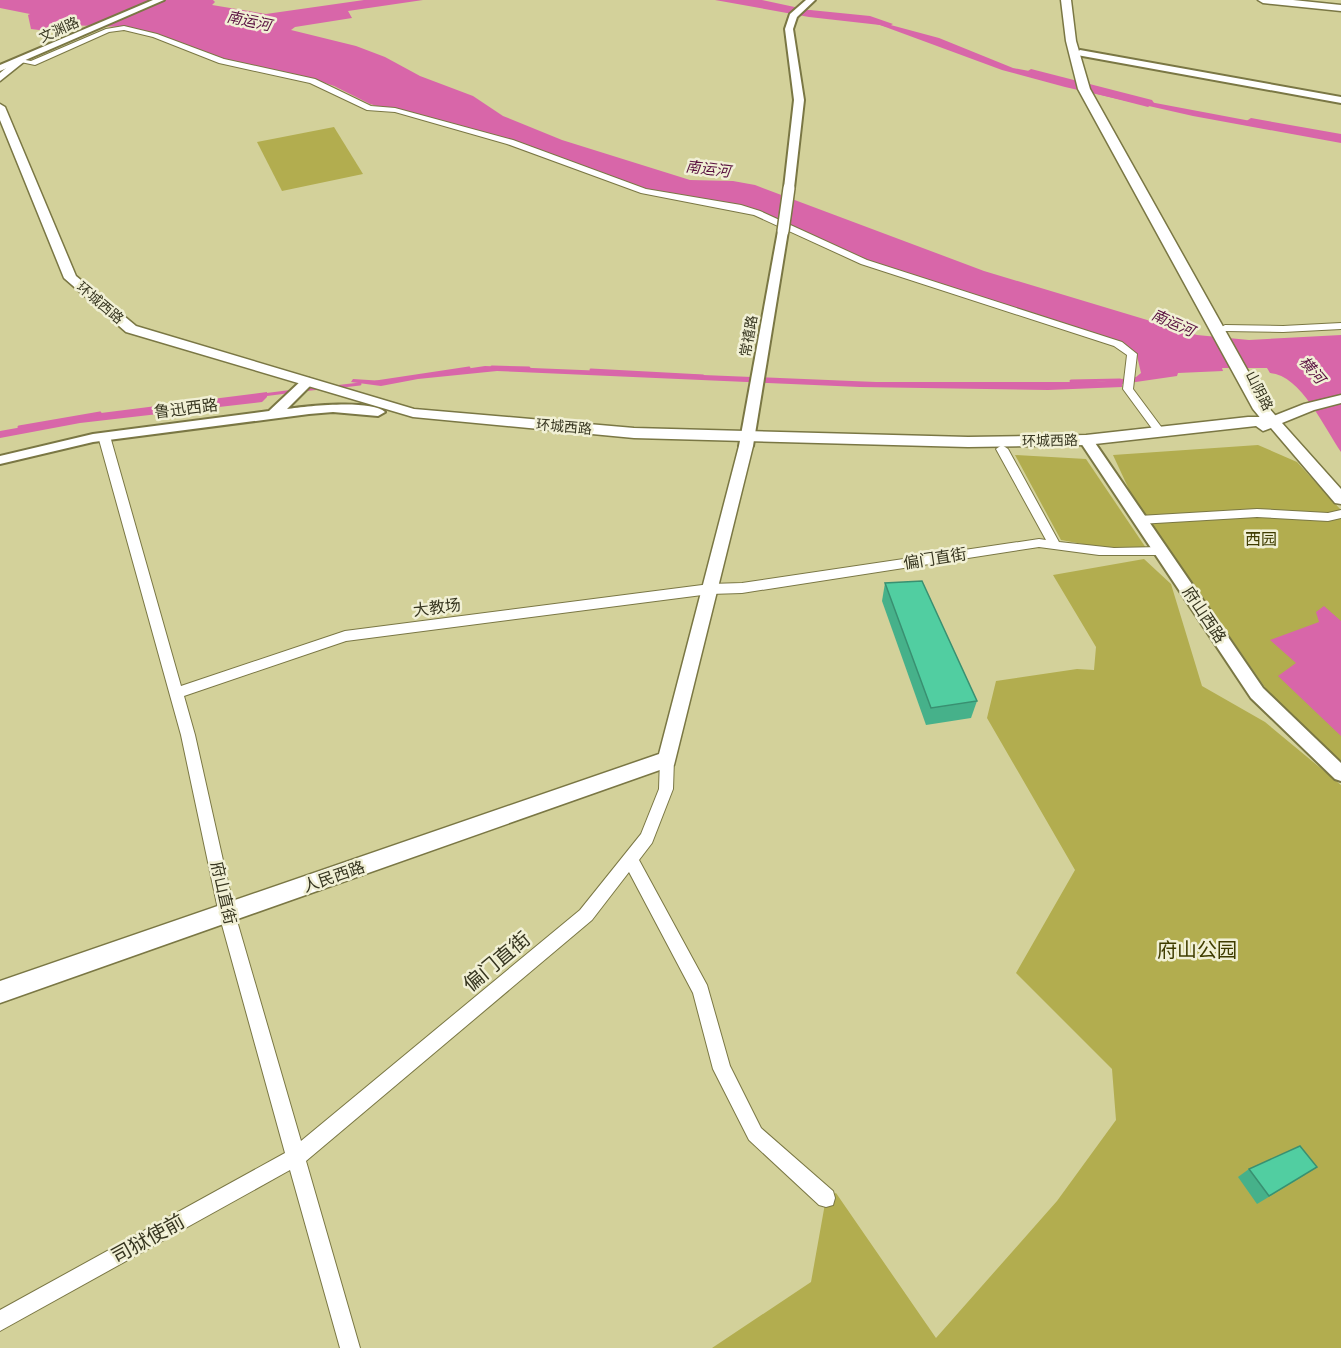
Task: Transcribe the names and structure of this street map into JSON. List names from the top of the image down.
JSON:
{
  "streets": {
    "main road": ["环城西路", "山阴路", "人民西路"],
    "street": [
      "文渊路",
      "常禧路",
      "鲁迅西路",
      "偏门直街",
      "大教场",
      "府山西路",
      "府山直街",
      "司狱使前"
    ]
  },
  "crossings": [
    ["环城西路", "常禧路"],
    ["环城西路", "山阴路"],
    ["环城西路", "鲁迅西路"],
    ["环城西路", "府山西路"],
    ["鲁迅西路", "府山直街"],
    ["偏门直街", "大教场"],
    ["偏门直街", "府山西路"],
    ["偏门直街", "人民西路"],
    ["偏门直街", "府山直街"],
    ["偏门直街", "司狱使前"],
    ["大教场", "府山直街"],
    ["人民西路", "府山直街"],
    ["府山直街", "司狱使前"]
  ],
  "water": ["南运河", "横河"],
  "parks": ["西园", "府山公园"]
}
